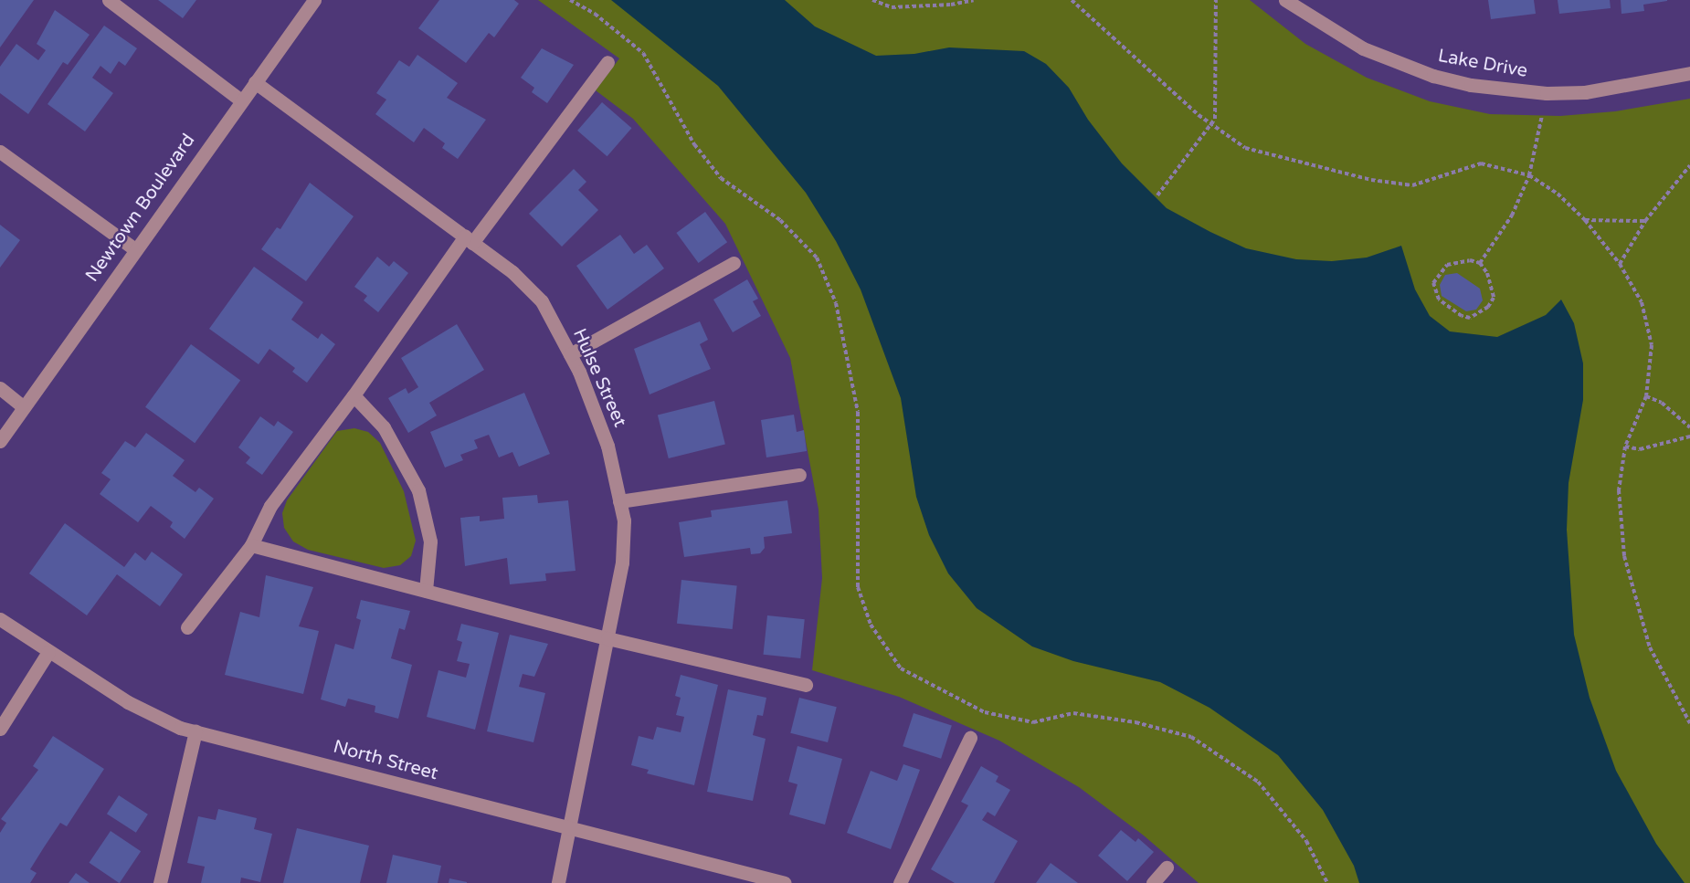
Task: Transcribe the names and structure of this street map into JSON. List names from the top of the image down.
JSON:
{
  "streets": {
    "street": [
      "Lake Drive",
      "Newtown Boulevard",
      "Hulse Street",
      "North Street"
    ]
  },
  "crossings": [
    ["Newtown Boulevard", "Hulse Street"],
    ["Hulse Street", "North Street"]
  ]
}
